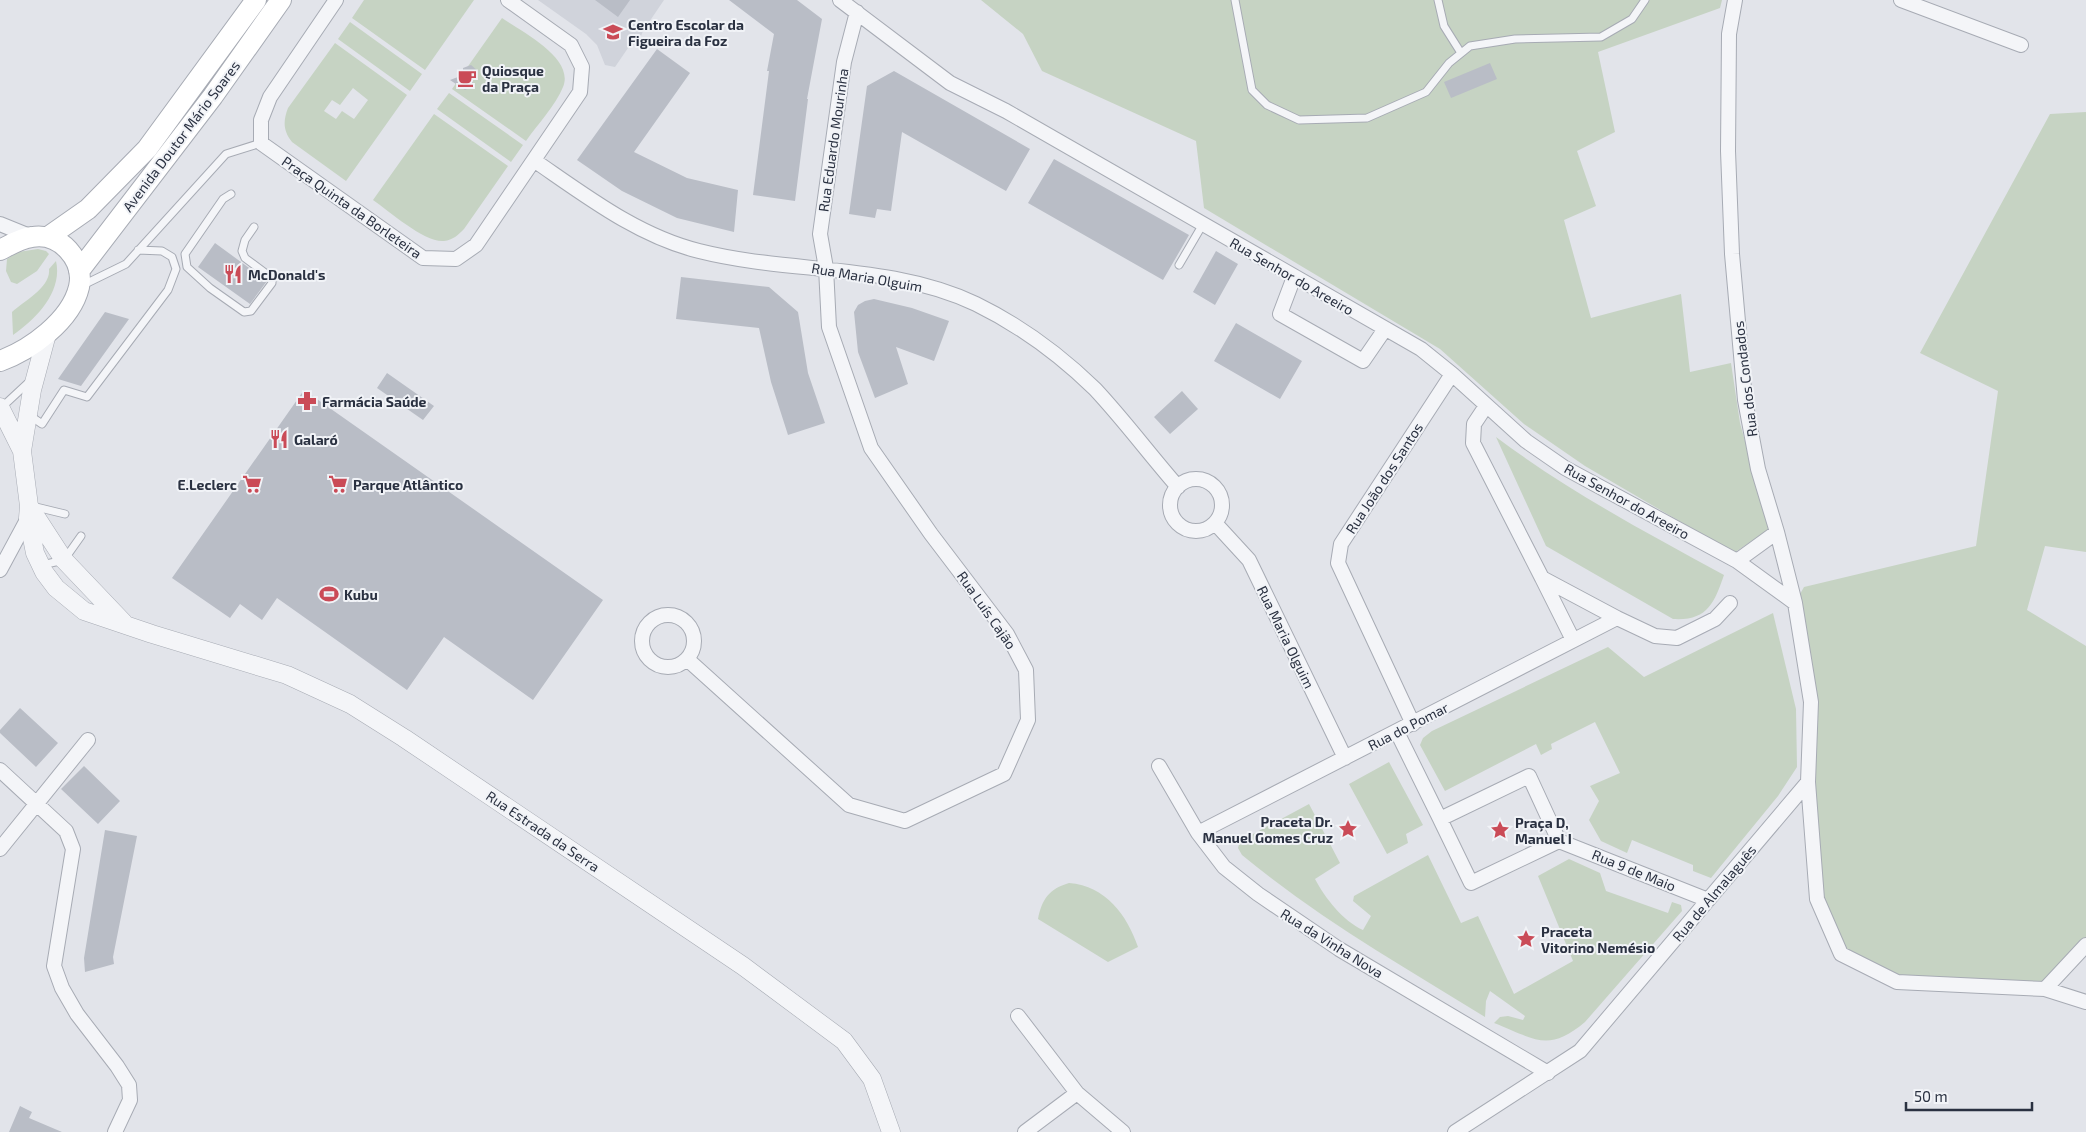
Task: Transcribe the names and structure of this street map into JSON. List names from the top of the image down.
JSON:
{
  "streets": {
    "main road": ["Avenida Doutor Mário Soares"],
    "street": [
      "Rua Eduardo Mourinha",
      "Praça Quinta da Borleteira",
      "Rua Senhor do Areeiro",
      "Rua Maria Olguim",
      "Rua dos Condados",
      "Rua João dos Santos",
      "Rua Luís Cajão",
      "Rua do Pomar",
      "Rua Estrada da Serra",
      "Rua 9 de Maio",
      "Rua de Almalaguês",
      "Rua da Vinha Nova"
    ]
  },
  "crossings": [
    ["Rua Eduardo Mourinha", "Rua Senhor do Areeiro"],
    ["Rua Eduardo Mourinha", "Rua Maria Olguim"],
    ["Rua Eduardo Mourinha", "Rua Luís Cajão"],
    ["Praça Quinta da Borleteira", "Rua Maria Olguim"],
    ["Rua Senhor do Areeiro", "Rua dos Condados"],
    ["Rua Senhor do Areeiro", "Rua João dos Santos"],
    ["Rua Maria Olguim", "Rua Luís Cajão"],
    ["Rua Maria Olguim", "Rua do Pomar"],
    ["Rua dos Condados", "Rua de Almalaguês"],
    ["Rua João dos Santos", "Rua do Pomar"],
    ["Rua do Pomar", "Rua da Vinha Nova"],
    ["Rua 9 de Maio", "Rua de Almalaguês"],
    ["Rua de Almalaguês", "Rua da Vinha Nova"]
  ],
  "places": {
    "school or university": ["Centro Escolar da Figueira da Foz"],
    "cafe": ["Quiosque da Praça"],
    "restaurant": ["McDonald's", "Galaró"],
    "pharmacy": ["Farmácia Saúde"],
    "supermarket": ["E.Leclerc", "Parque Atlântico"],
    "sports": ["Kubu"],
    "place": ["Praceta Dr. Manuel Gomes Cruz", "Praça D, Manuel I", "Praceta Vitorino Nemésio"]
  },
  "scale_bar": "50 m"
}
